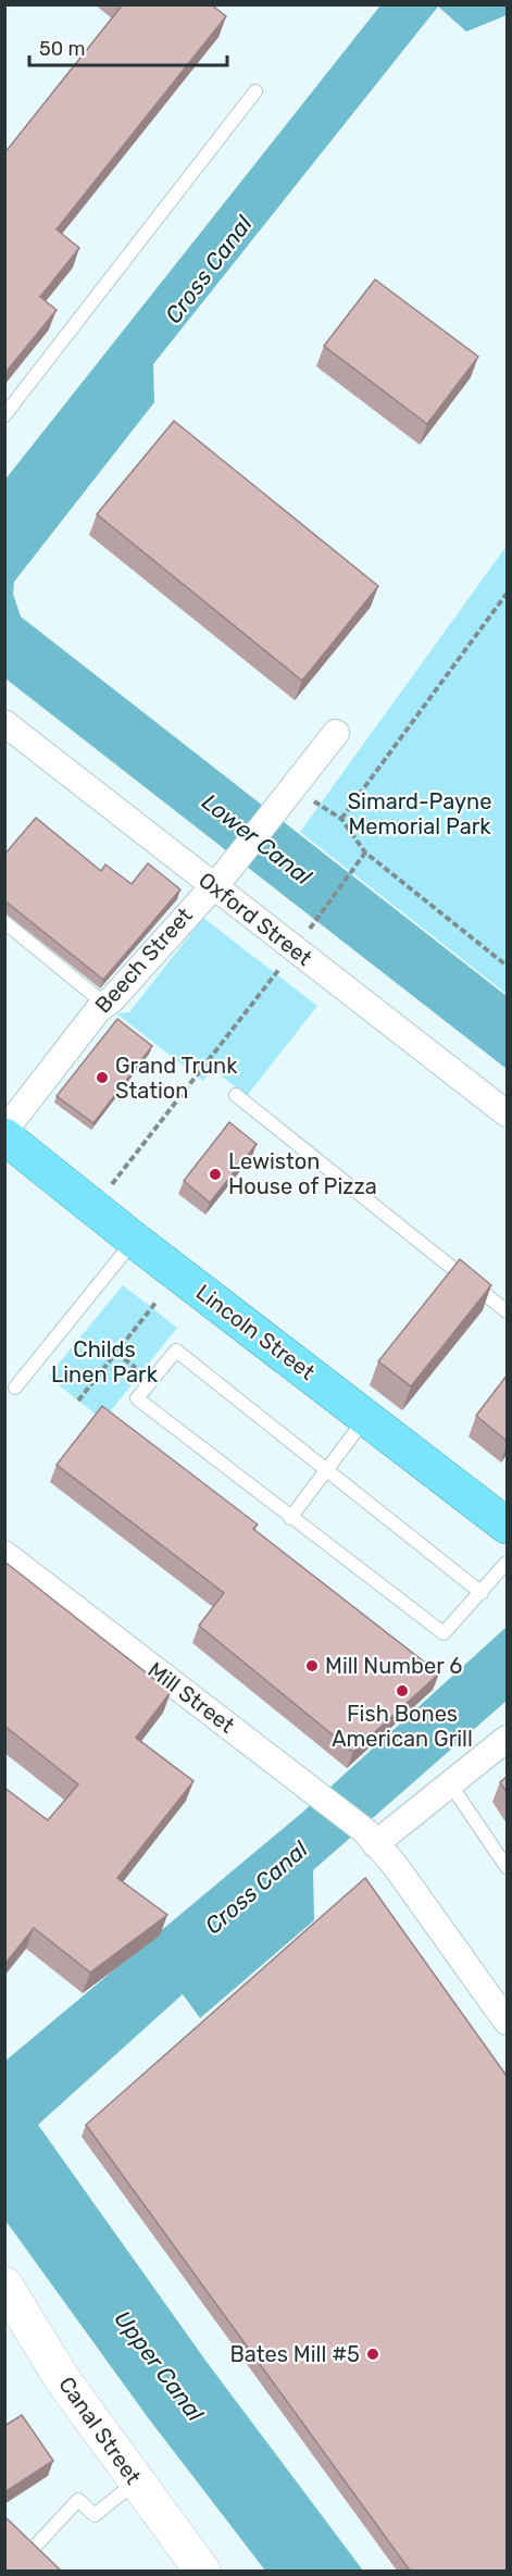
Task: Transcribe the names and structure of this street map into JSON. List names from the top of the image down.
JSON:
{
  "streets": {
    "highway": ["Lincoln Street"],
    "main road": ["Canal Street"],
    "street": ["Oxford Street", "Beech Street", "Mill Street"]
  },
  "crossings": [
    ["Oxford Street", "Beech Street"]
  ],
  "water": ["Cross Canal", "Lower Canal", "Upper Canal"],
  "parks": ["Simard-Payne Memorial Park", "Childs Linen Park"],
  "places": [
    "Grand Trunk Station",
    "Lewiston House of Pizza",
    "Mill Number 6",
    "Fish Bones American Grill",
    "Bates Mill #5"
  ],
  "scale_bar": "50 m"
}
